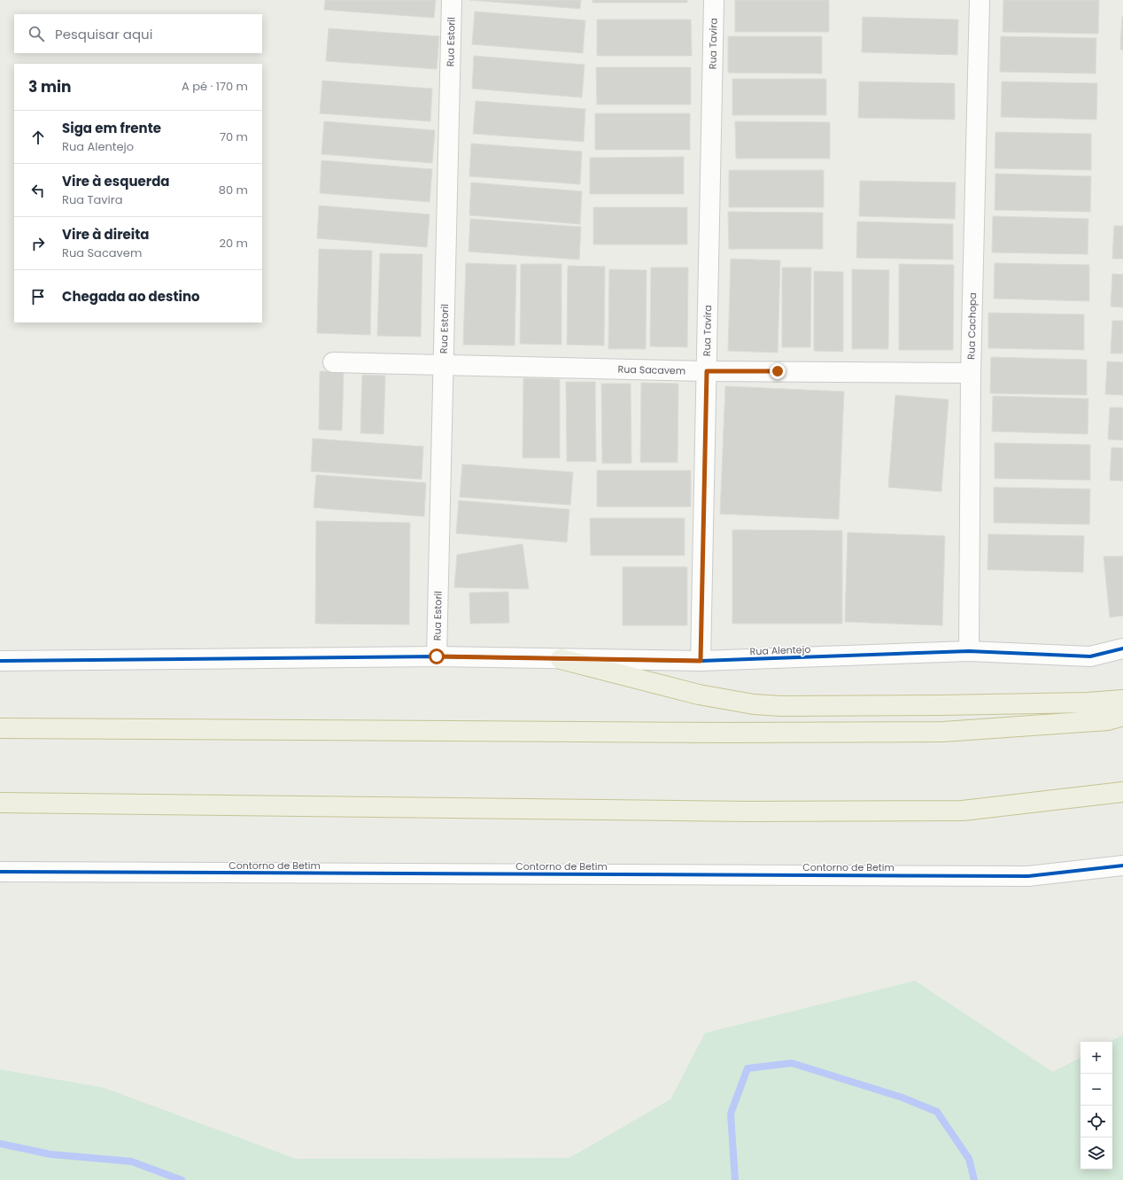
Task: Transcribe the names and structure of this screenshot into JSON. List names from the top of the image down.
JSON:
{
  "streets": {
    "street": [
      "Rua Estoril",
      "Rua Tavira",
      "Rua Cachopa",
      "Rua Sacavem",
      "Rua Alentejo",
      "Contorno de Betim"
    ]
  },
  "crossings": [
    ["Rua Estoril", "Rua Sacavem"],
    ["Rua Estoril", "Rua Alentejo"],
    ["Rua Tavira", "Rua Sacavem"],
    ["Rua Tavira", "Rua Alentejo"],
    ["Rua Cachopa", "Rua Sacavem"],
    ["Rua Cachopa", "Rua Alentejo"]
  ],
  "page": {
    "search": "Pesquisar aqui",
    "heading": ["3 min", "A pé · 170 m"],
    "list": [
      ["Siga em frente", "Rua Alentejo", "70 m"],
      ["Vire à esquerda", "Rua Tavira", "80 m"],
      ["Vire à direita", "Rua Sacavem", "20 m"],
      "Chegada ao destino"
    ],
    "map_buttons": ["+", "−"]
  }
}
